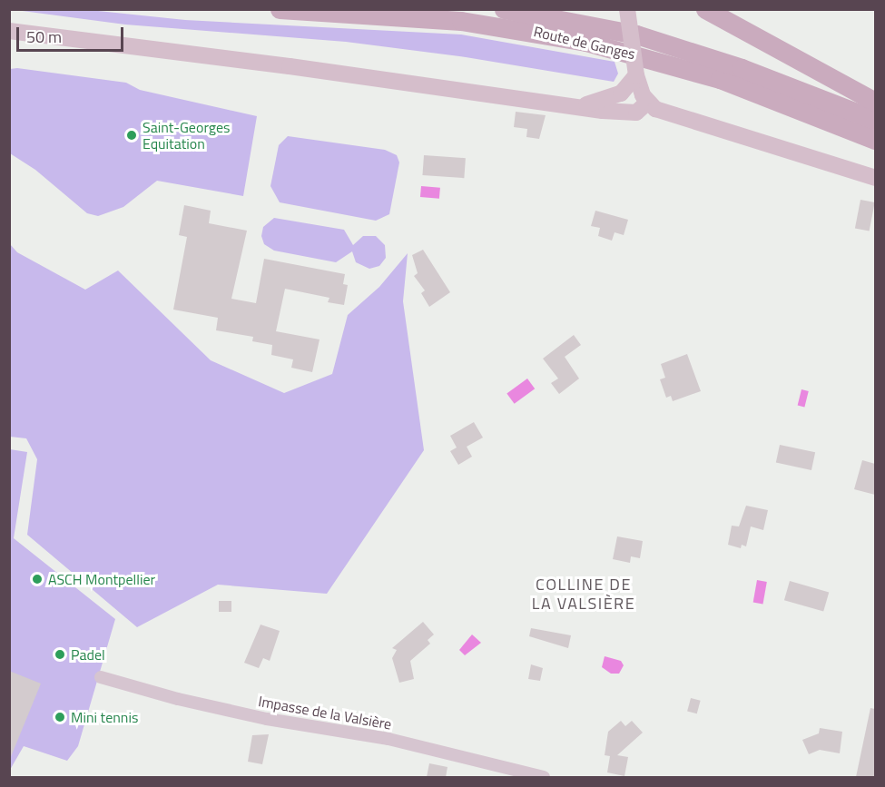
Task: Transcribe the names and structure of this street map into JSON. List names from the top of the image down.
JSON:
{
  "streets": {
    "main road": ["Route de Ganges"],
    "street": ["Impasse de la Valsière"]
  },
  "districts": ["COLLINE DE LA VALSIÈRE"],
  "places": [
    "Saint-Georges Equitation",
    "ASCH Montpellier",
    "Padel",
    "Mini tennis"
  ],
  "scale_bar": "50 m"
}
